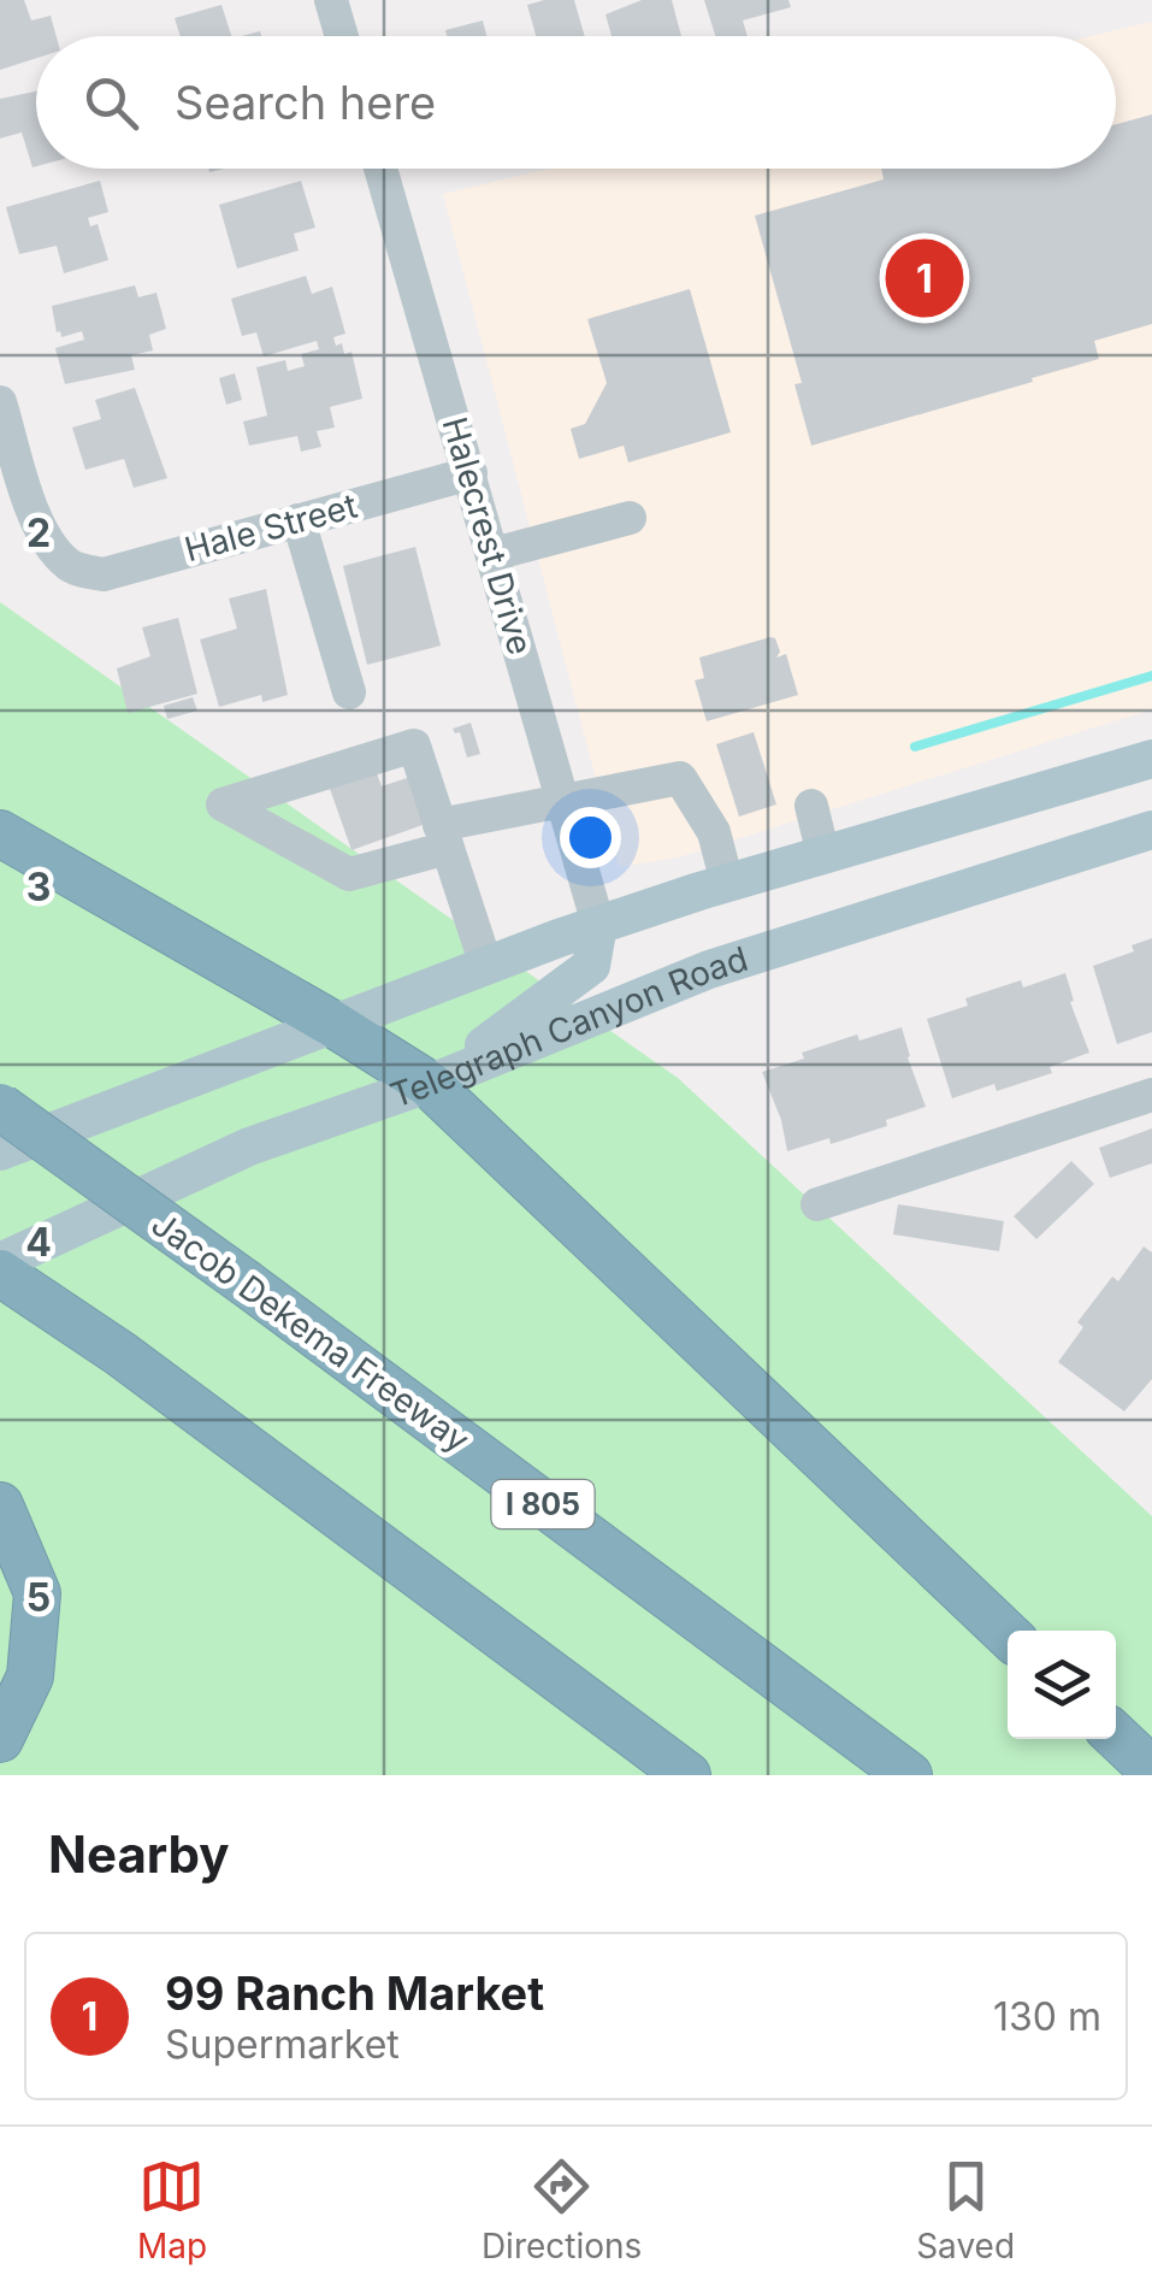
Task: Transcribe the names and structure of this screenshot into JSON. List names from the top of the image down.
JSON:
{
  "streets": {
    "highway": ["Jacob Dekema Freeway", "I 805"],
    "main road": ["Telegraph Canyon Road"],
    "street": ["Hale Street", "Halecrest Drive"]
  },
  "crossings": [
    ["Hale Street", "Halecrest Drive"]
  ],
  "page": {
    "search": "Search here",
    "pins": "1",
    "heading": "Nearby",
    "list": [
      {
        "mark": "1",
        "name": "99 Ranch Market",
        "note": "Supermarket",
        "value": "130 m"
      }
    ],
    "nav": ["Map", "Directions", "Saved"]
  },
  "grid": {
    "rows": [
      "2",
      "3",
      "4",
      "5"
    ]
  }
}
